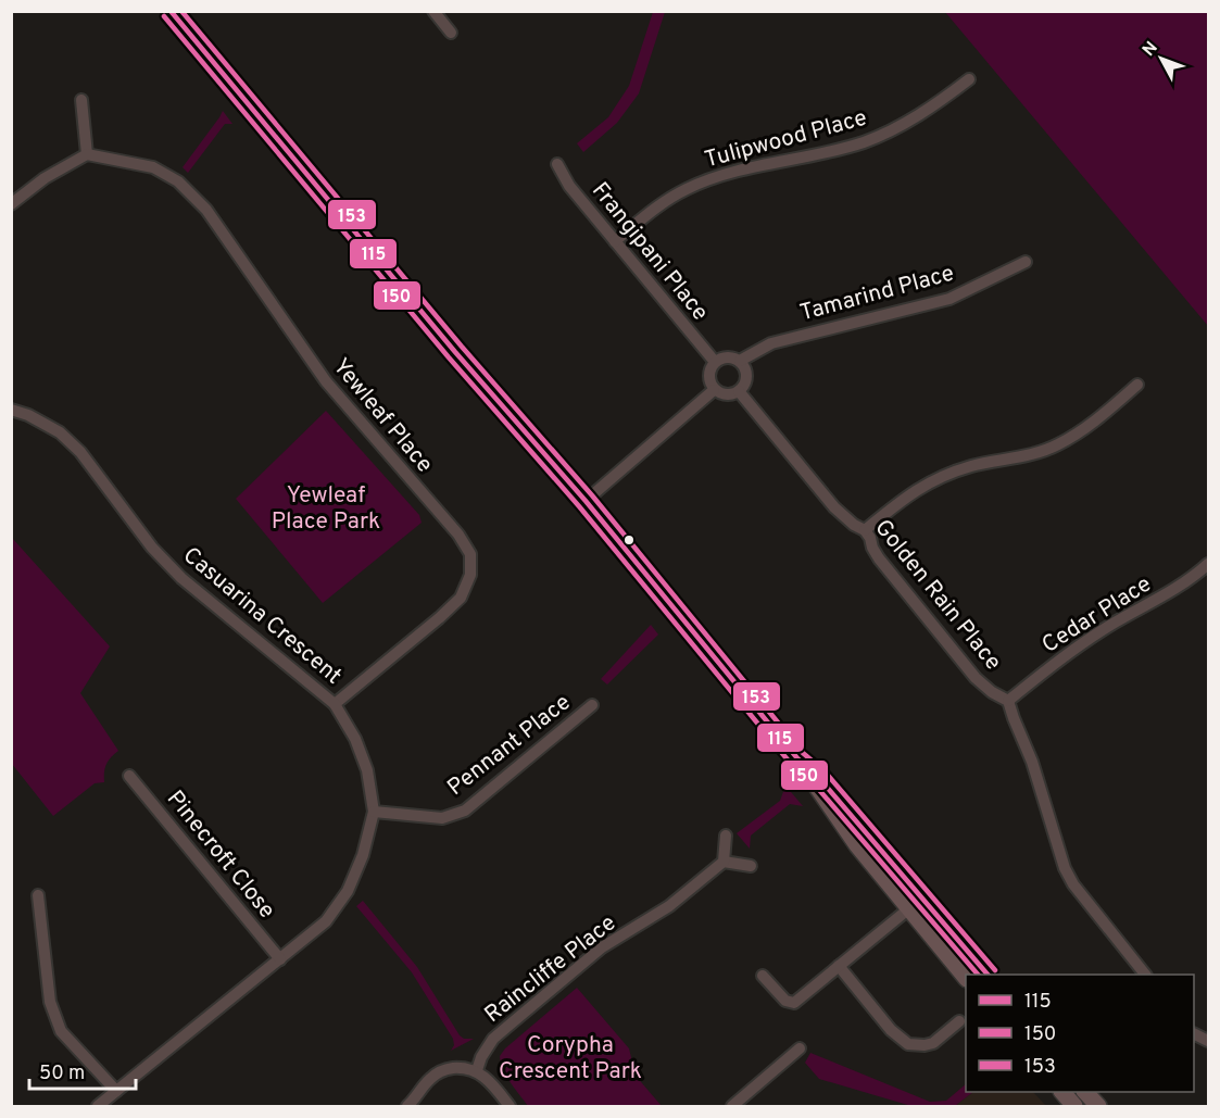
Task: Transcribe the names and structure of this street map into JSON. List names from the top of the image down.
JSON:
{
  "streets": {
    "street": [
      "Tulipwood Place",
      "Frangipani Place",
      "Tamarind Place",
      "Yewleaf Place",
      "Golden Rain Place",
      "Cedar Place",
      "Casuarina Crescent",
      "Pennant Place",
      "Pinecroft Close",
      "Raincliffe Place"
    ]
  },
  "crossings": [
    ["Tulipwood Place", "Frangipani Place"],
    ["Frangipani Place", "Tamarind Place"],
    ["Frangipani Place", "Golden Rain Place"],
    ["Tamarind Place", "Golden Rain Place"],
    ["Yewleaf Place", "Casuarina Crescent"],
    ["Golden Rain Place", "Cedar Place"],
    ["Casuarina Crescent", "Pennant Place"],
    ["Casuarina Crescent", "Pinecroft Close"]
  ],
  "parks": ["Yewleaf Place Park", "Corypha Crescent Park"],
  "lines": ["transit line 115", "transit line 153", "transit line 150"],
  "legend": ["115", "150", "153"],
  "scale_bar": "50 m",
  "north": "top left"
}
